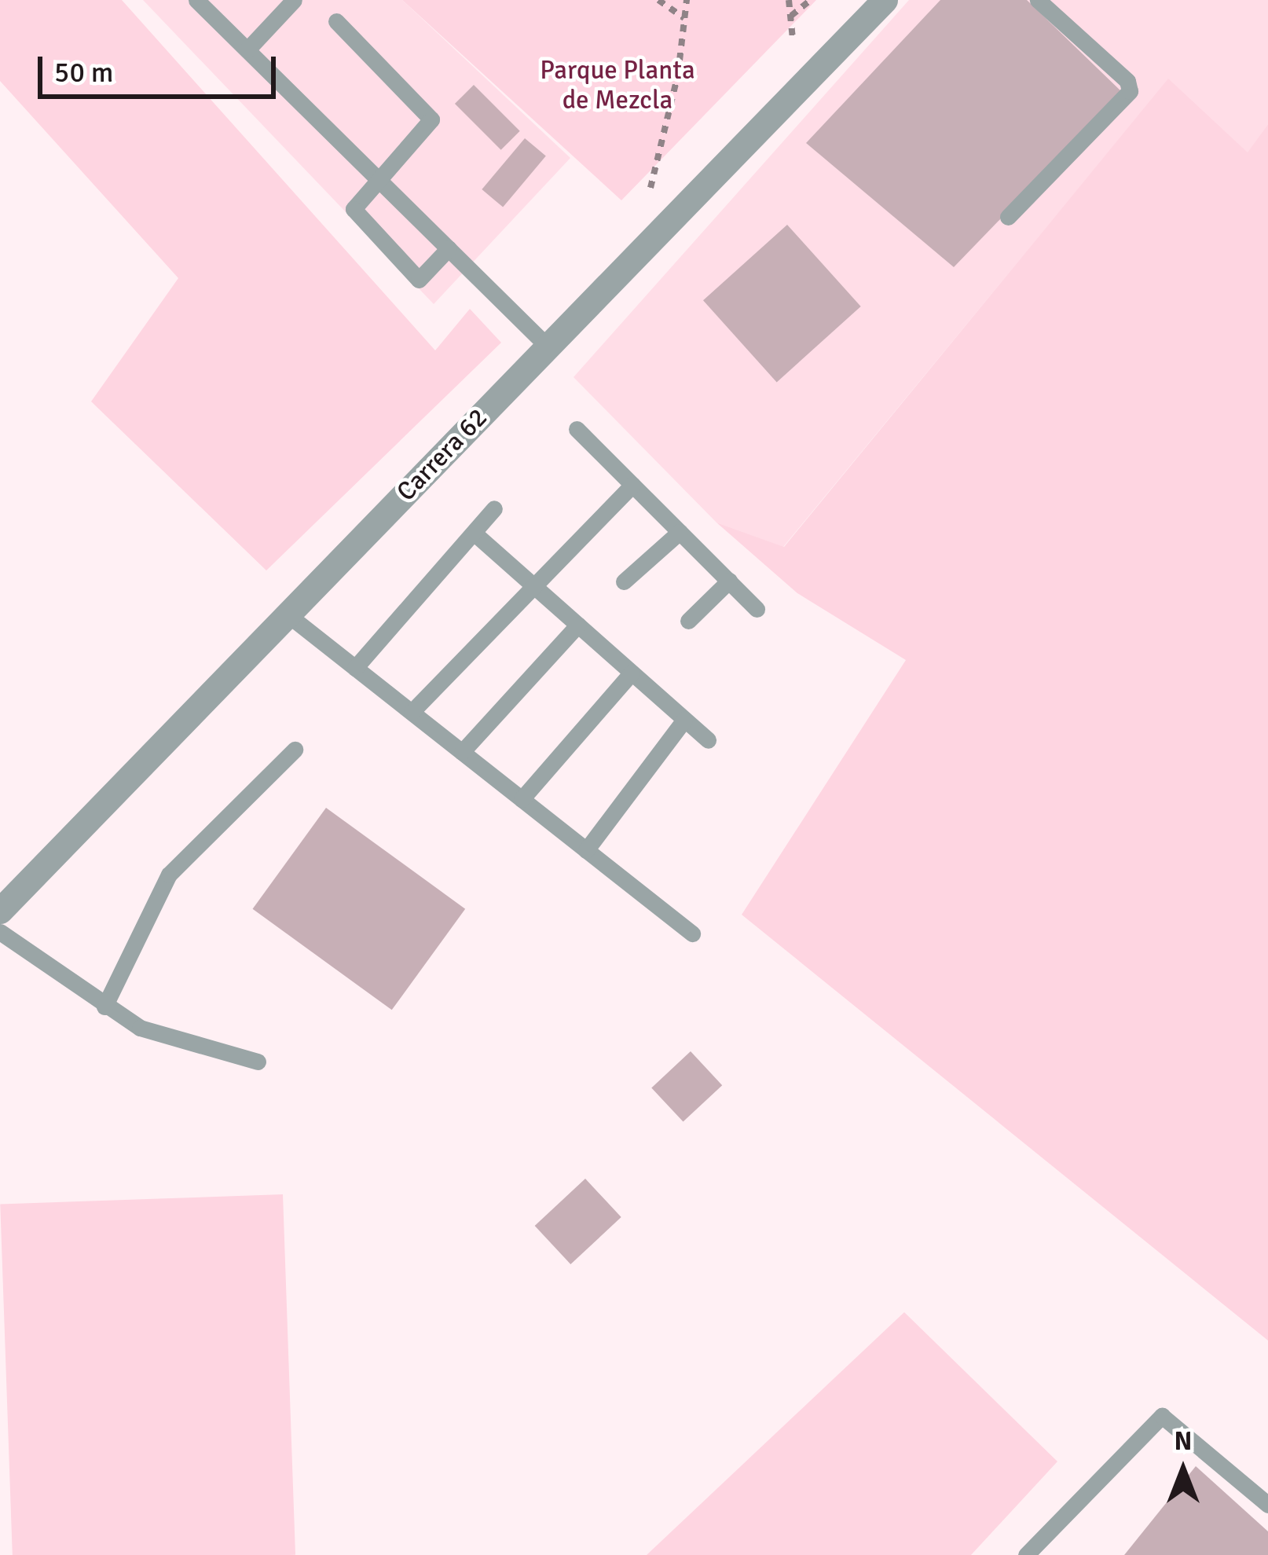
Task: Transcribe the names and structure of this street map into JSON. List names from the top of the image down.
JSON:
{
  "streets": {
    "street": ["Carrera 62"]
  },
  "parks": ["Parque Planta de Mezcla"],
  "scale_bar": "50 m",
  "north": "top"
}
